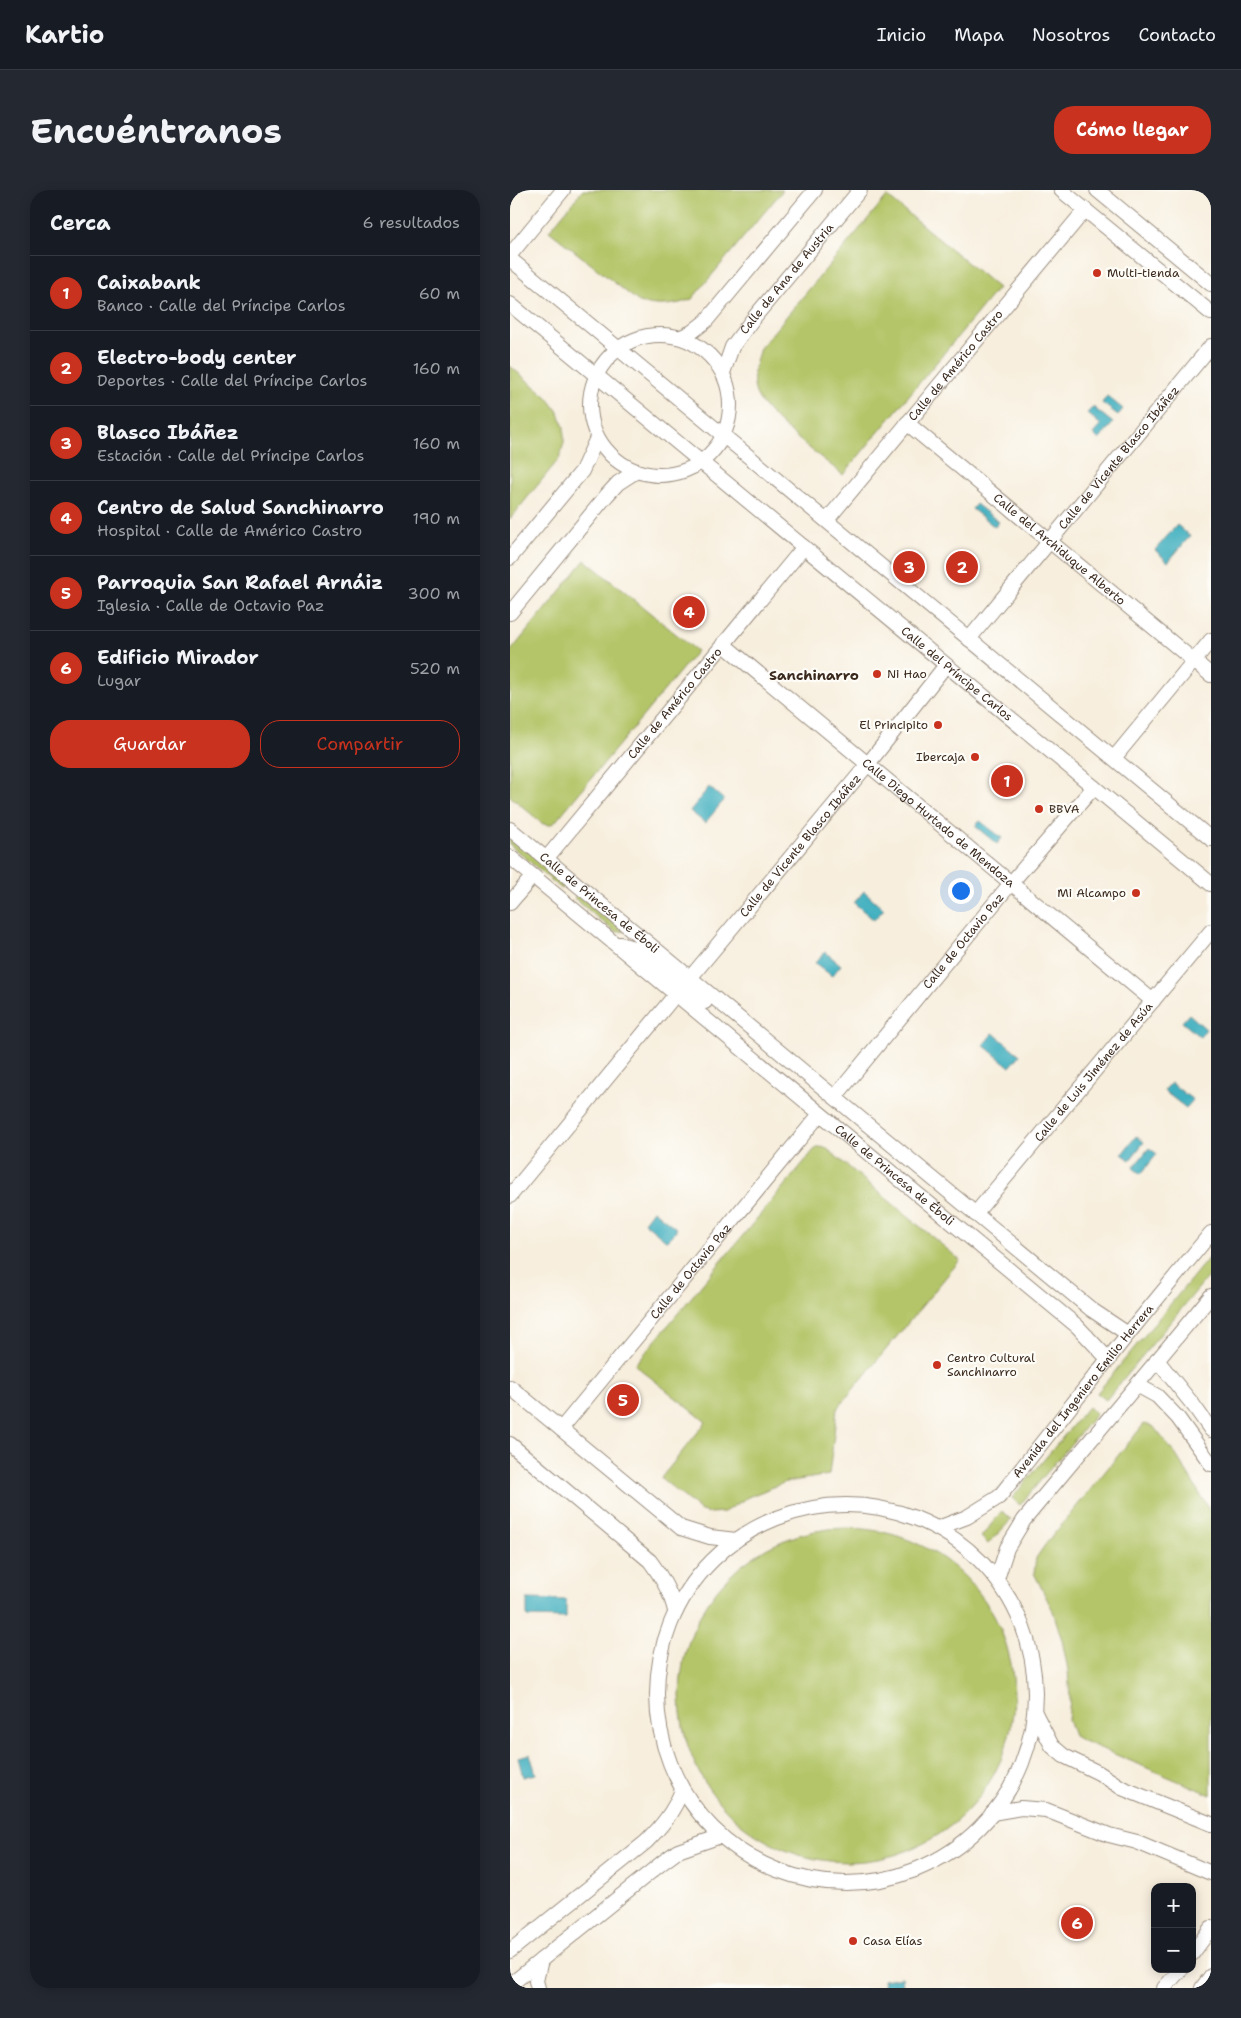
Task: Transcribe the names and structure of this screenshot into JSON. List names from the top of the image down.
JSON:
{
  "streets": {
    "street": [
      "Calle de Ana de Austria",
      "Calle de Américo Castro",
      "Calle de Vicente Blasco Ibáñez",
      "Calle del Archiduque Alberto",
      "Calle del Príncipe Carlos",
      "Calle Diego Hurtado de Mendoza",
      "Calle de Princesa de Éboli",
      "Calle de Octavio Paz",
      "Calle de Luis Jiménez de Asúa",
      "Avenida del Ingeniero Emilio Herrera"
    ]
  },
  "crossings": [
    ["Calle de Américo Castro", "Calle del Archiduque Alberto"],
    ["Calle de Américo Castro", "Calle del Príncipe Carlos"],
    ["Calle de Américo Castro", "Calle Diego Hurtado de Mendoza"],
    ["Calle de Américo Castro", "Calle de Princesa de Éboli"],
    ["Calle de Vicente Blasco Ibáñez", "Calle del Archiduque Alberto"],
    ["Calle de Vicente Blasco Ibáñez", "Calle del Príncipe Carlos"],
    ["Calle de Vicente Blasco Ibáñez", "Calle Diego Hurtado de Mendoza"],
    ["Calle de Vicente Blasco Ibáñez", "Calle de Princesa de Éboli"],
    ["Calle del Príncipe Carlos", "Calle de Octavio Paz"],
    ["Calle Diego Hurtado de Mendoza", "Calle de Octavio Paz"],
    ["Calle Diego Hurtado de Mendoza", "Calle de Luis Jiménez de Asúa"],
    ["Calle de Princesa de Éboli", "Calle de Octavio Paz"],
    ["Calle de Princesa de Éboli", "Calle de Luis Jiménez de Asúa"],
    ["Calle de Princesa de Éboli", "Avenida del Ingeniero Emilio Herrera"]
  ],
  "districts": ["Sanchinarro"],
  "places": [
    "Multi-tienda",
    "Ni Hao",
    "El Principito",
    "Ibercaja",
    "BBVA",
    "Mi Alcampo",
    "Centro Cultural Sanchinarro",
    "Casa Elías"
  ],
  "page": {
    "header": "Kartio",
    "nav": [
      "Inicio",
      "Mapa",
      "Nosotros",
      "Contacto"
    ],
    "buttons": [
      "Cómo llegar",
      ["Guardar", "Compartir"]
    ],
    "title": "Encuéntranos",
    "heading": ["Cerca", "6 resultados"],
    "list": [
      {
        "mark": "1",
        "name": "Caixabank",
        "note": "Banco · Calle del Príncipe Carlos",
        "value": "60 m"
      },
      {
        "mark": "2",
        "name": "Electro-body center",
        "note": "Deportes · Calle del Príncipe Carlos",
        "value": "160 m"
      },
      {
        "mark": "3",
        "name": "Blasco Ibáñez",
        "note": "Estación · Calle del Príncipe Carlos",
        "value": "160 m"
      },
      {
        "mark": "4",
        "name": "Centro de Salud Sanchinarro",
        "note": "Hospital · Calle de Américo Castro",
        "value": "190 m"
      },
      {
        "mark": "5",
        "name": "Parroquia San Rafael Arnáiz",
        "note": "Iglesia · Calle de Octavio Paz",
        "value": "300 m"
      },
      {
        "mark": "6",
        "name": "Edificio Mirador",
        "note": "Lugar",
        "value": "520 m"
      }
    ],
    "pins": [
      "2",
      "3",
      "4",
      "1",
      "5",
      "6"
    ],
    "map_buttons": ["+", "−"]
  }
}
